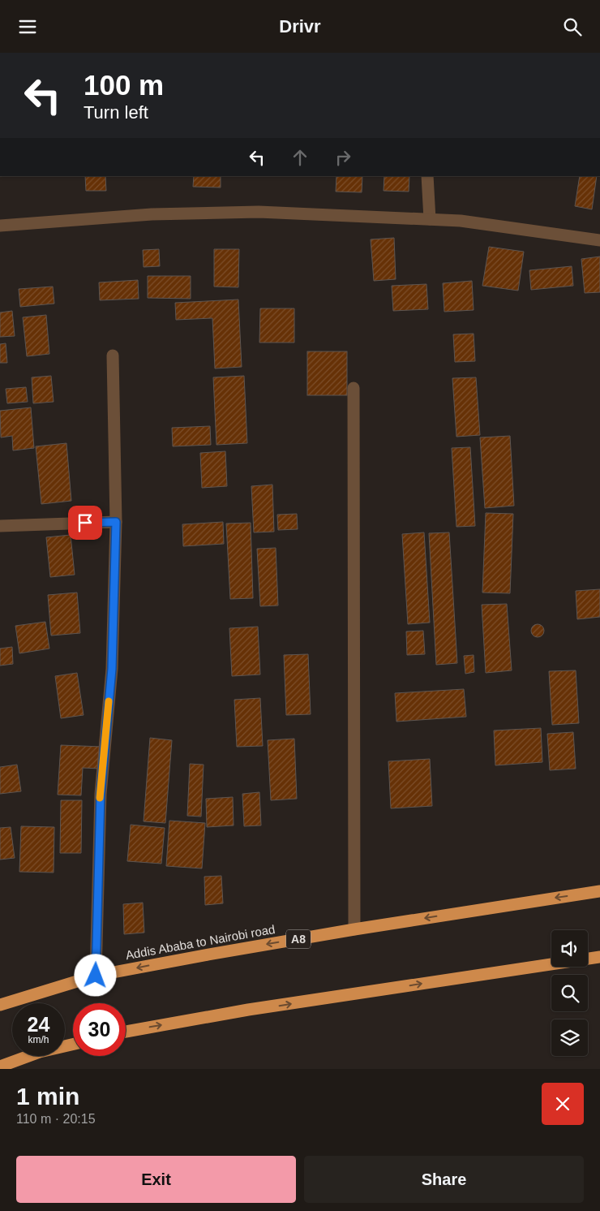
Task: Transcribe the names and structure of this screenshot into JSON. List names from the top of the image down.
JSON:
{
  "streets": {
    "highway": ["A8", "Addis Ababa to Nairobi road"]
  },
  "page": {
    "header": "Drivr",
    "turn": ["100 m", "Turn left"],
    "speed": "24 km/h",
    "limit": "30",
    "heading": ["1 min", "110 m · 20:15"],
    "buttons": ["Exit", "Share"]
  }
}
